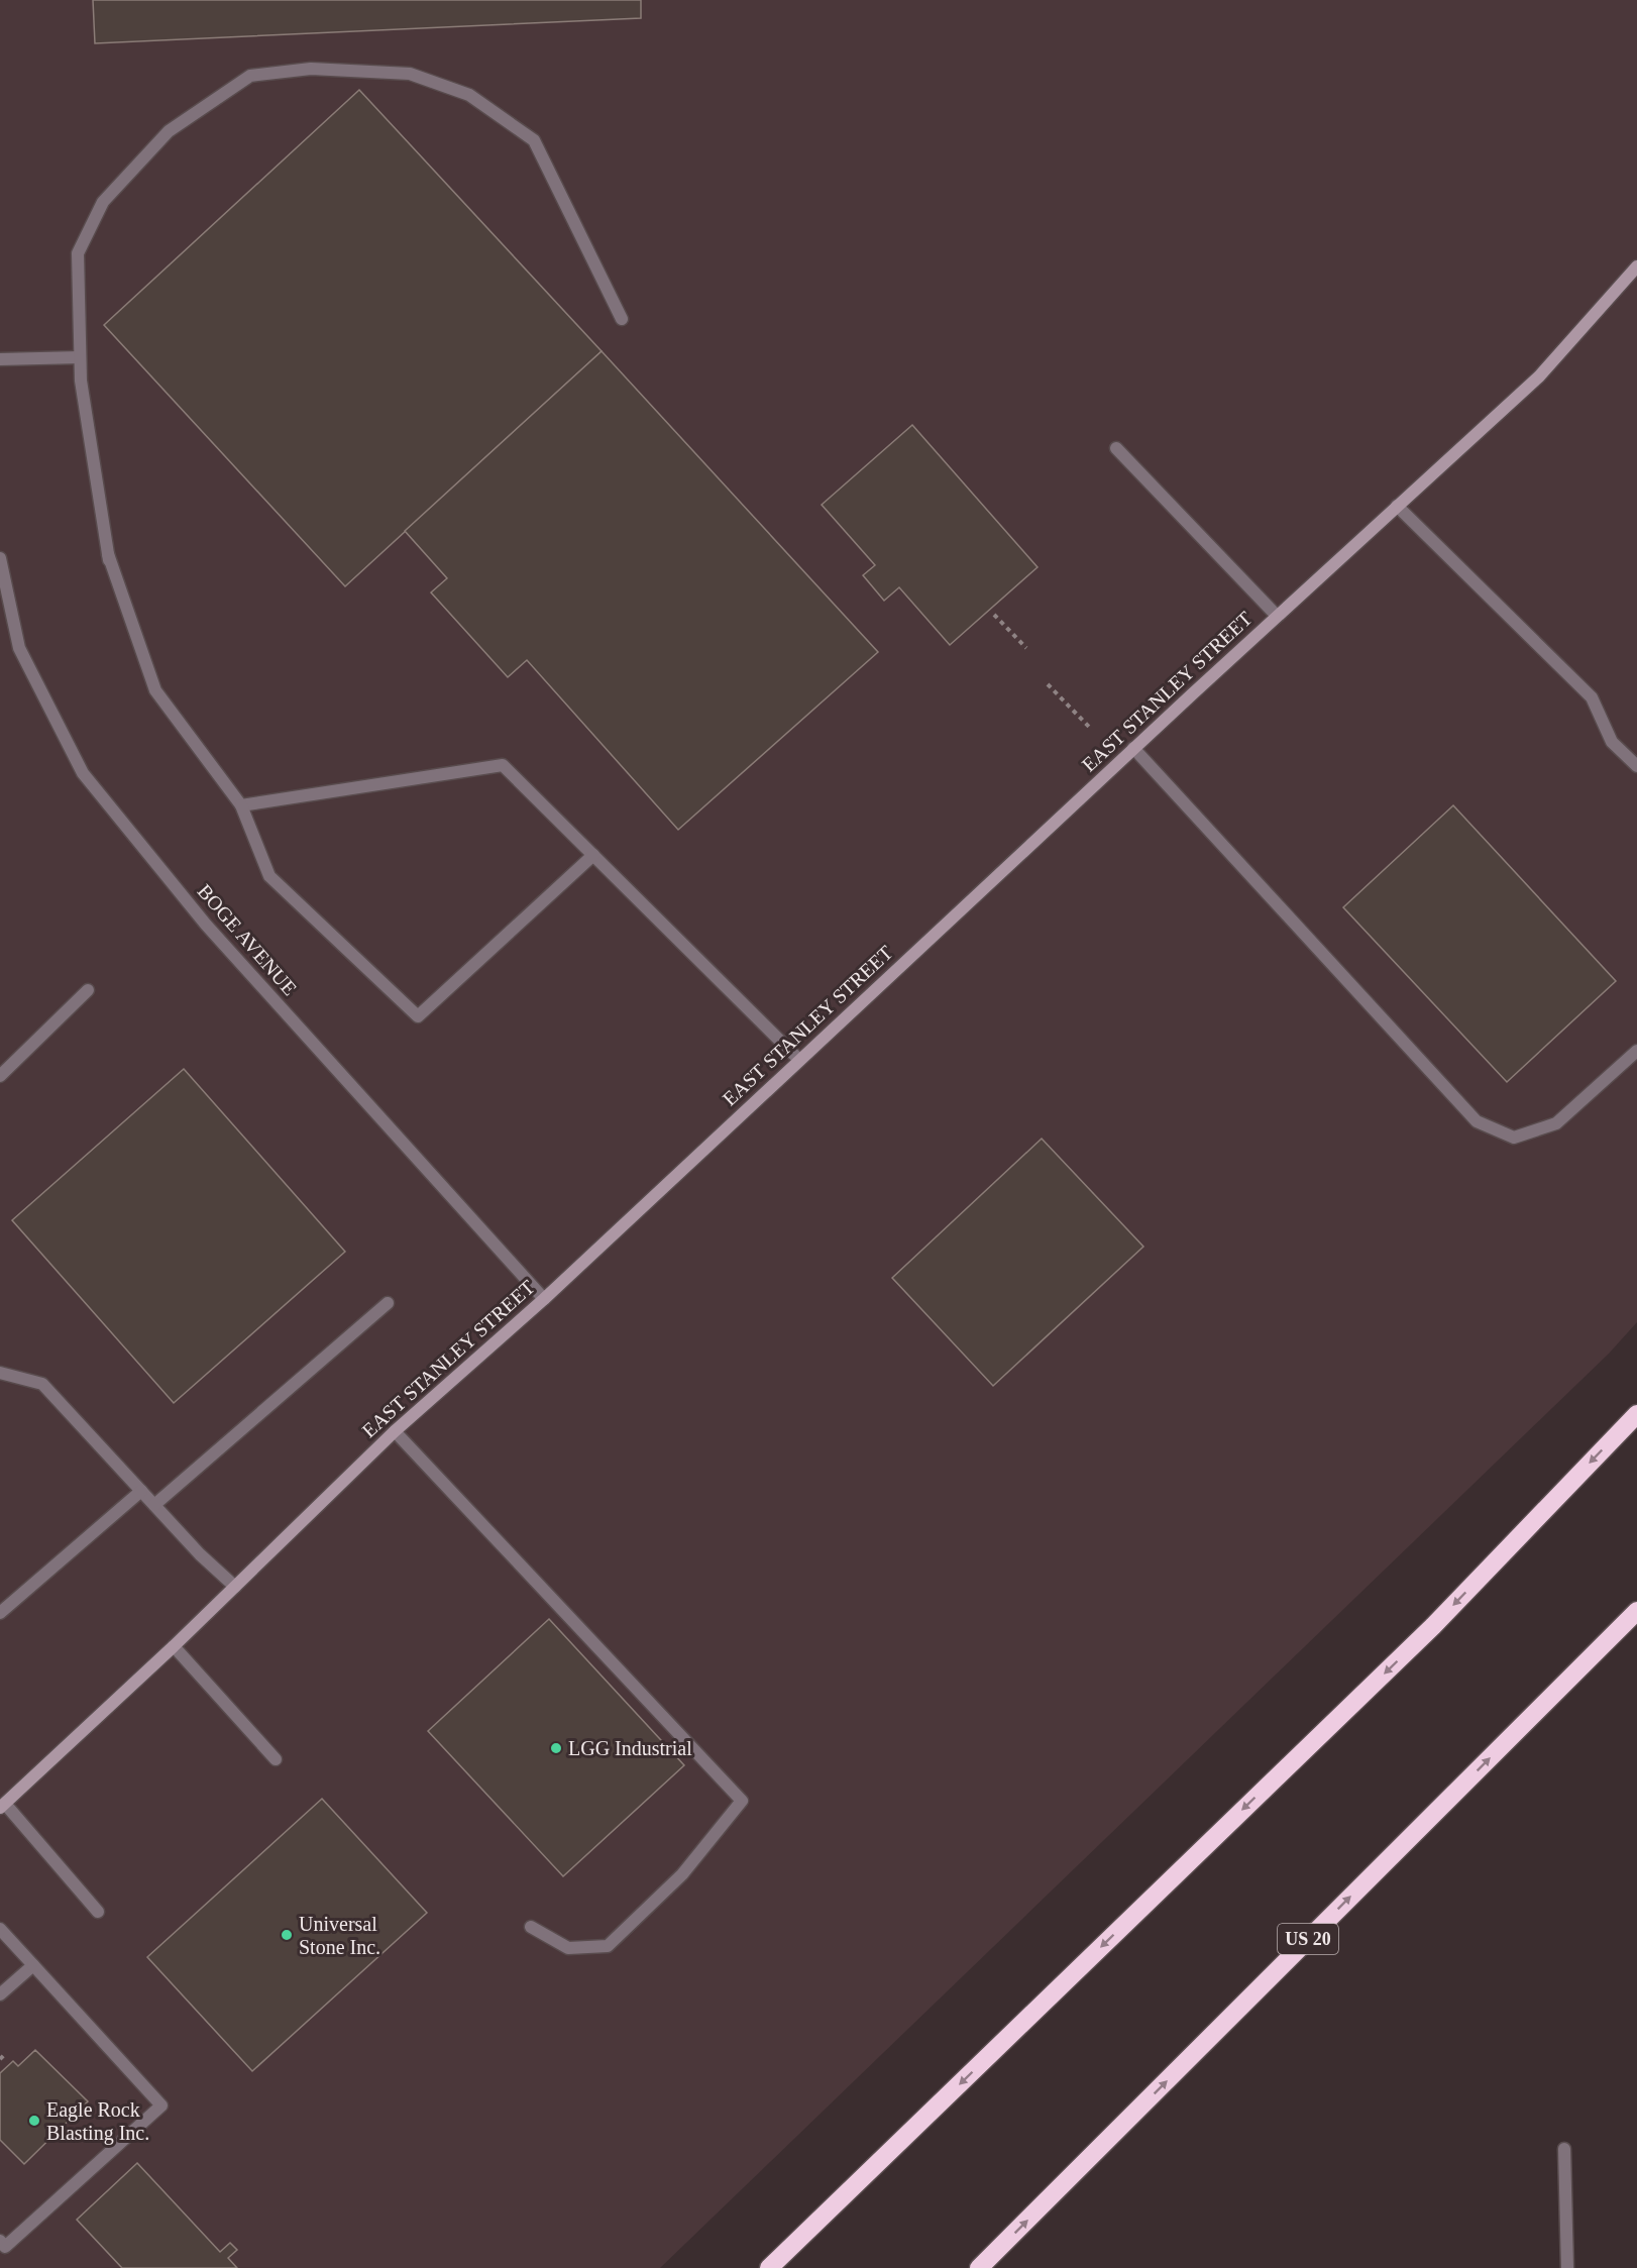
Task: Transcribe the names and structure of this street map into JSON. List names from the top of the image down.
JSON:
{
  "streets": {
    "highway": ["US 20"],
    "street": ["EAST STANLEY STREET", "BOGE AVENUE"]
  },
  "crossings": [
    ["EAST STANLEY STREET", "BOGE AVENUE"]
  ],
  "places": ["LGG Industrial", "Universal Stone Inc.", "Eagle Rock Blasting Inc."]
}
